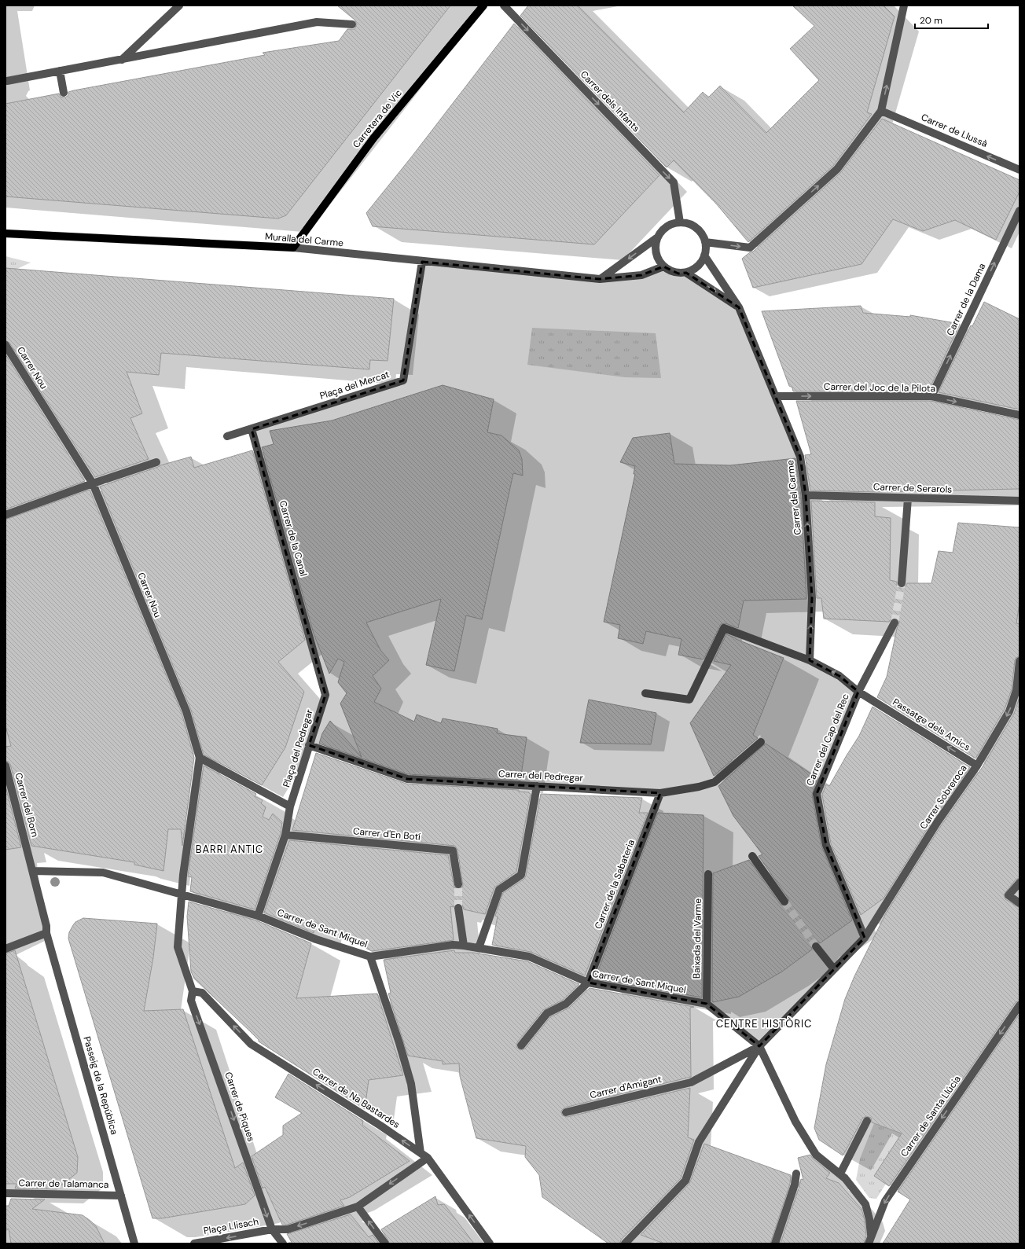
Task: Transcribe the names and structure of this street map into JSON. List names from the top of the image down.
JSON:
{
  "streets": {
    "main road": ["Carretera de Vic", "Muralla del Carme"],
    "street": [
      "Carrer dels Infants",
      "Carrer de Llussà",
      "Carrer de la Dama",
      "Carrer Nou",
      "Plaça del Mercat",
      "Carrer del Joc de la Pilota",
      "Carrer de Serarols",
      "Carrer del Carme",
      "Carrer de la Canal",
      "Passatge dels Amics",
      "Carrer del Cap del Rec",
      "Plaça del Pedregar",
      "Carrer del Pedregar",
      "Carrer Sobreroca",
      "Carrer del Born",
      "Carrer d'En Botí",
      "Carrer de la Sabateria",
      "Carrer de Sant Miquel",
      "Baixada del Varme",
      "Passeig de la República",
      "Carrer d'Amigant",
      "Carrer de Na Bastardes",
      "Carrer de Piques",
      "Carrer de Santa Llúcia",
      "Carrer de Talamanca",
      "Plaça Llisach"
    ]
  },
  "crossings": [
    ["Carrer dels Infants", "Muralla del Carme"],
    ["Carrer dels Infants", "Carrer del Carme"],
    ["Carretera de Vic", "Muralla del Carme"],
    ["Muralla del Carme", "Plaça del Mercat"],
    ["Muralla del Carme", "Carrer del Carme"],
    ["Carrer de la Dama", "Carrer del Joc de la Pilota"],
    ["Carrer Nou", "Carrer de Sant Miquel"],
    ["Carrer Nou", "Carrer de Piques"],
    ["Plaça del Mercat", "Carrer de la Canal"],
    ["Carrer del Joc de la Pilota", "Carrer del Carme"],
    ["Carrer de Serarols", "Carrer del Carme"],
    ["Carrer del Carme", "Passatge dels Amics"],
    ["Carrer de la Canal", "Plaça del Pedregar"],
    ["Passatge dels Amics", "Carrer del Cap del Rec"],
    ["Passatge dels Amics", "Carrer Sobreroca"],
    ["Carrer del Cap del Rec", "Carrer Sobreroca"],
    ["Plaça del Pedregar", "Carrer del Pedregar"],
    ["Plaça del Pedregar", "Carrer d'En Botí"],
    ["Plaça del Pedregar", "Carrer de Sant Miquel"],
    ["Carrer del Pedregar", "Carrer de la Sabateria"],
    ["Carrer Sobreroca", "Carrer d'Amigant"],
    ["Carrer del Born", "Carrer de Sant Miquel"],
    ["Carrer del Born", "Passeig de la República"],
    ["Carrer de la Sabateria", "Carrer de Sant Miquel"],
    ["Carrer de Sant Miquel", "Baixada del Varme"],
    ["Carrer de Sant Miquel", "Passeig de la República"],
    ["Carrer de Sant Miquel", "Carrer de Piques"],
    ["Passeig de la República", "Carrer de Talamanca"],
    ["Carrer de Na Bastardes", "Carrer de Piques"],
    ["Carrer de Na Bastardes", "Plaça Llisach"],
    ["Carrer de Piques", "Plaça Llisach"]
  ],
  "one_way": [
    "Carrer dels Infants",
    "Carrer de Llussà",
    "Carrer de la Dama",
    "Carrer del Joc de la Pilota",
    "Carrer del Carme",
    "Passatge dels Amics",
    "Carrer de Na Bastardes",
    "Carrer de Piques",
    "Carrer de Santa Llúcia",
    "Plaça Llisach"
  ],
  "districts": ["BARRI ANTIC", "CENTRE HISTÒRIC"],
  "scale_bar": "20 m"
}
